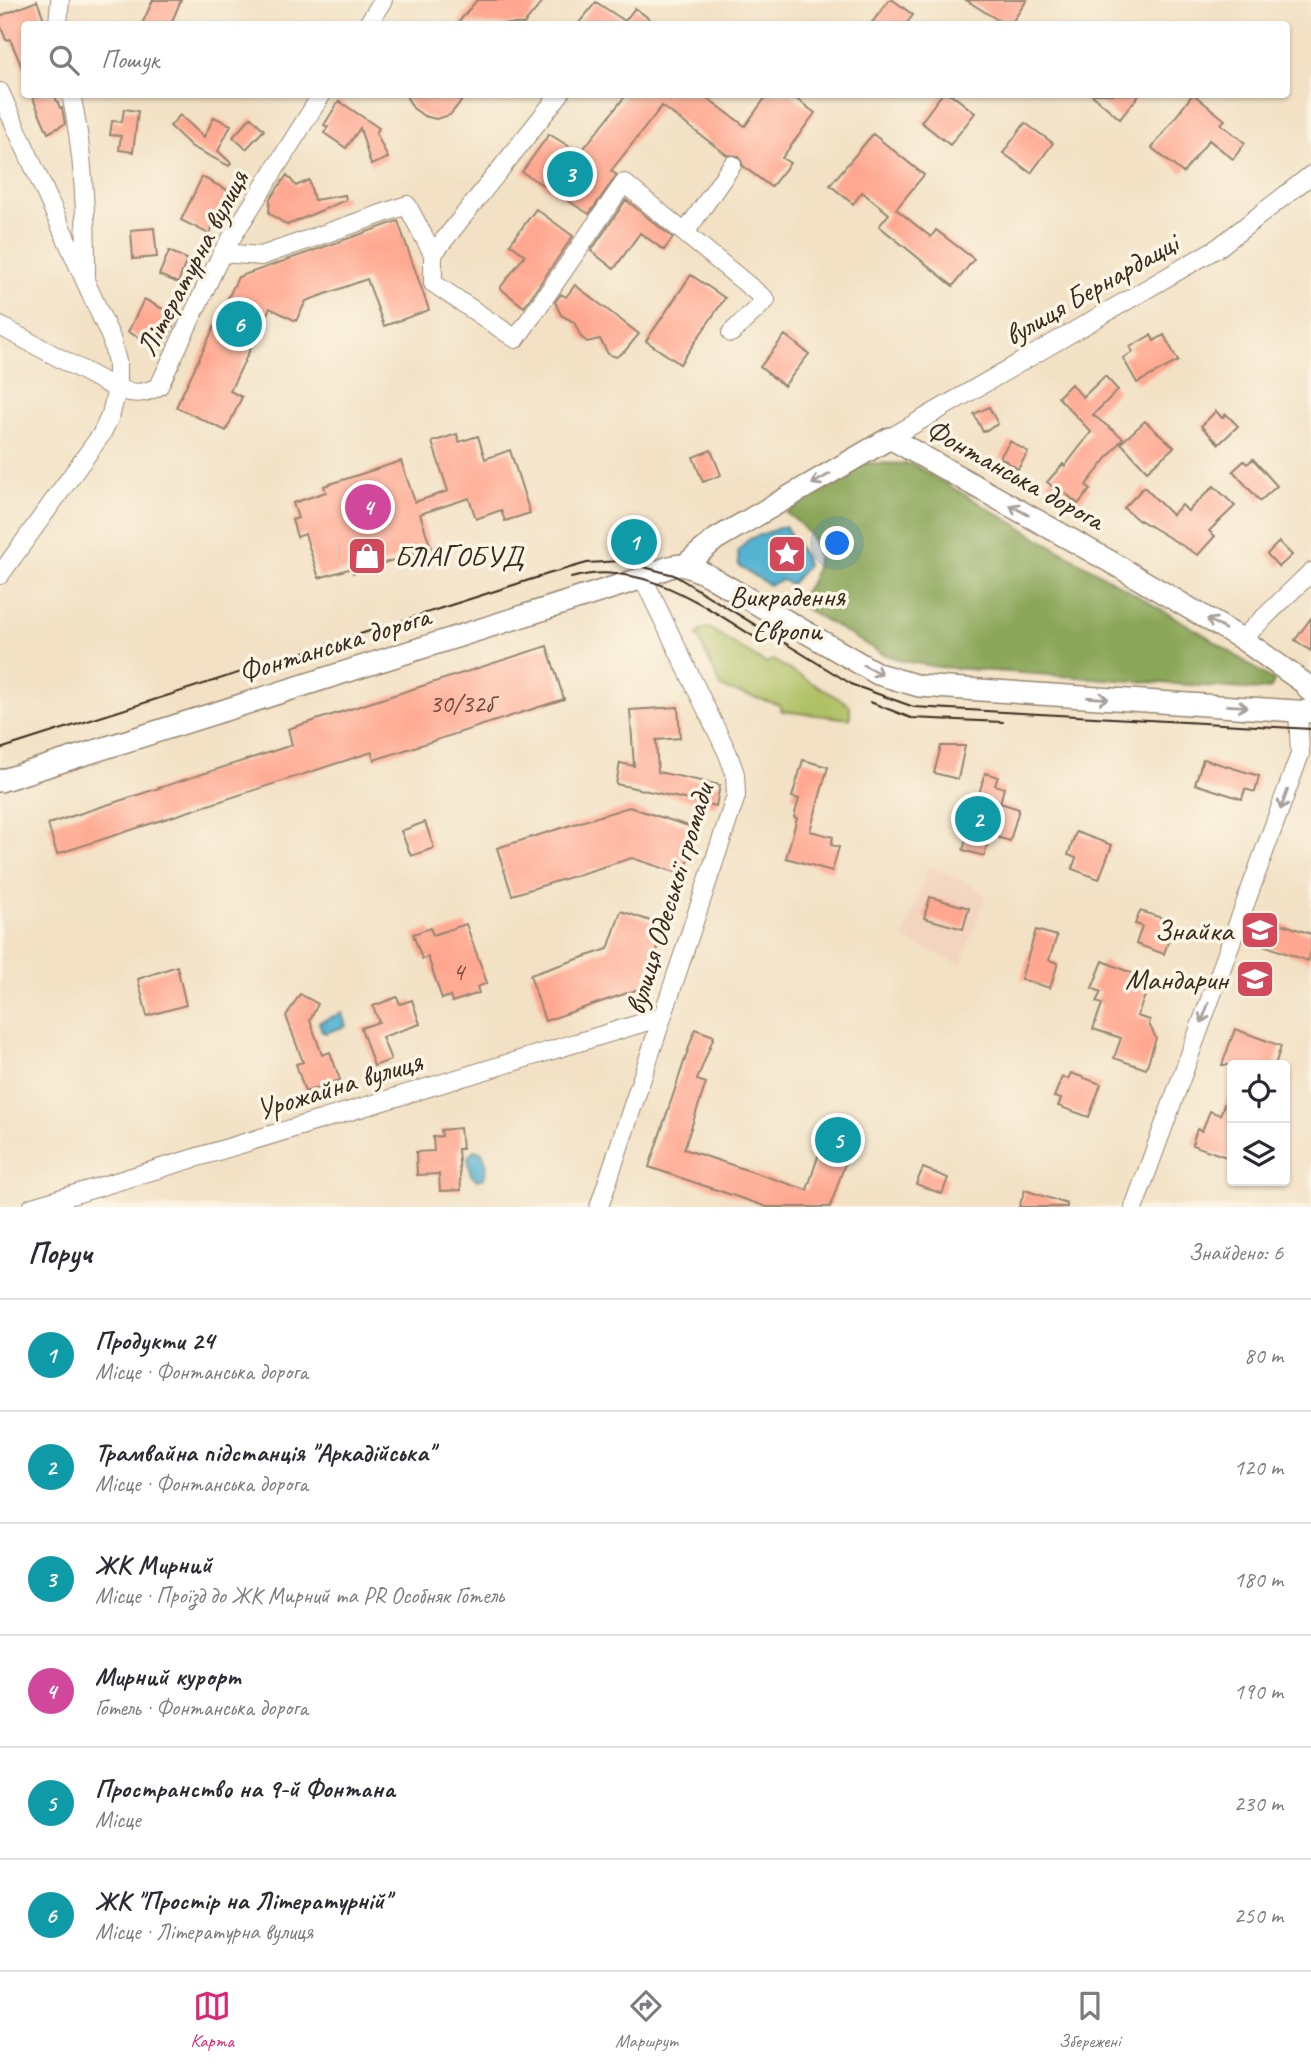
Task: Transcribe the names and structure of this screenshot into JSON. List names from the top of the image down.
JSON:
{
  "streets": {
    "main road": ["Фонтанська дорога"],
    "street": [
      "Літературна вулиця",
      "вулиця Бернардацці",
      "вулиця Одеської громади",
      "Урожайна вулиця"
    ]
  },
  "crossings": [
    ["вулиця Бернардацці", "Фонтанська дорога"],
    ["Фонтанська дорога", "вулиця Одеської громади"],
    ["вулиця Одеської громади", "Урожайна вулиця"]
  ],
  "places": {
    "place": ["Викрадення Європи"],
    "shop": ["БЛАГОБУД"],
    "school or university": ["Знайка", "Мандарин"]
  },
  "house_numbers": ["30/32б", "4"],
  "page": {
    "search": "Пошук",
    "pins": [
      "3",
      "6",
      "4",
      "1",
      "2",
      "5"
    ],
    "heading": ["Поруч", "Знайдено: 6"],
    "list": [
      {
        "mark": "1",
        "name": "Продукти 24",
        "note": "Місце · Фонтанська дорога",
        "value": "80 m"
      },
      {
        "mark": "2",
        "name": "Трамвайна підстанція \"Аркадійська\"",
        "note": "Місце · Фонтанська дорога",
        "value": "120 m"
      },
      {
        "mark": "3",
        "name": "ЖК Мирний",
        "note": "Місце · Проїзд до ЖК Мирний та PR Особняк Готель",
        "value": "180 m"
      },
      {
        "mark": "4",
        "name": "Мирний курорт",
        "note": "Готель · Фонтанська дорога",
        "value": "190 m"
      },
      {
        "mark": "5",
        "name": "Пространство на 9-й Фонтана",
        "note": "Місце",
        "value": "230 m"
      },
      {
        "mark": "6",
        "name": "ЖК \"Простір на Літературній\"",
        "note": "Місце · Літературна вулиця",
        "value": "250 m"
      }
    ],
    "nav": ["Карта", "Маршрут", "Збережені"]
  }
}
